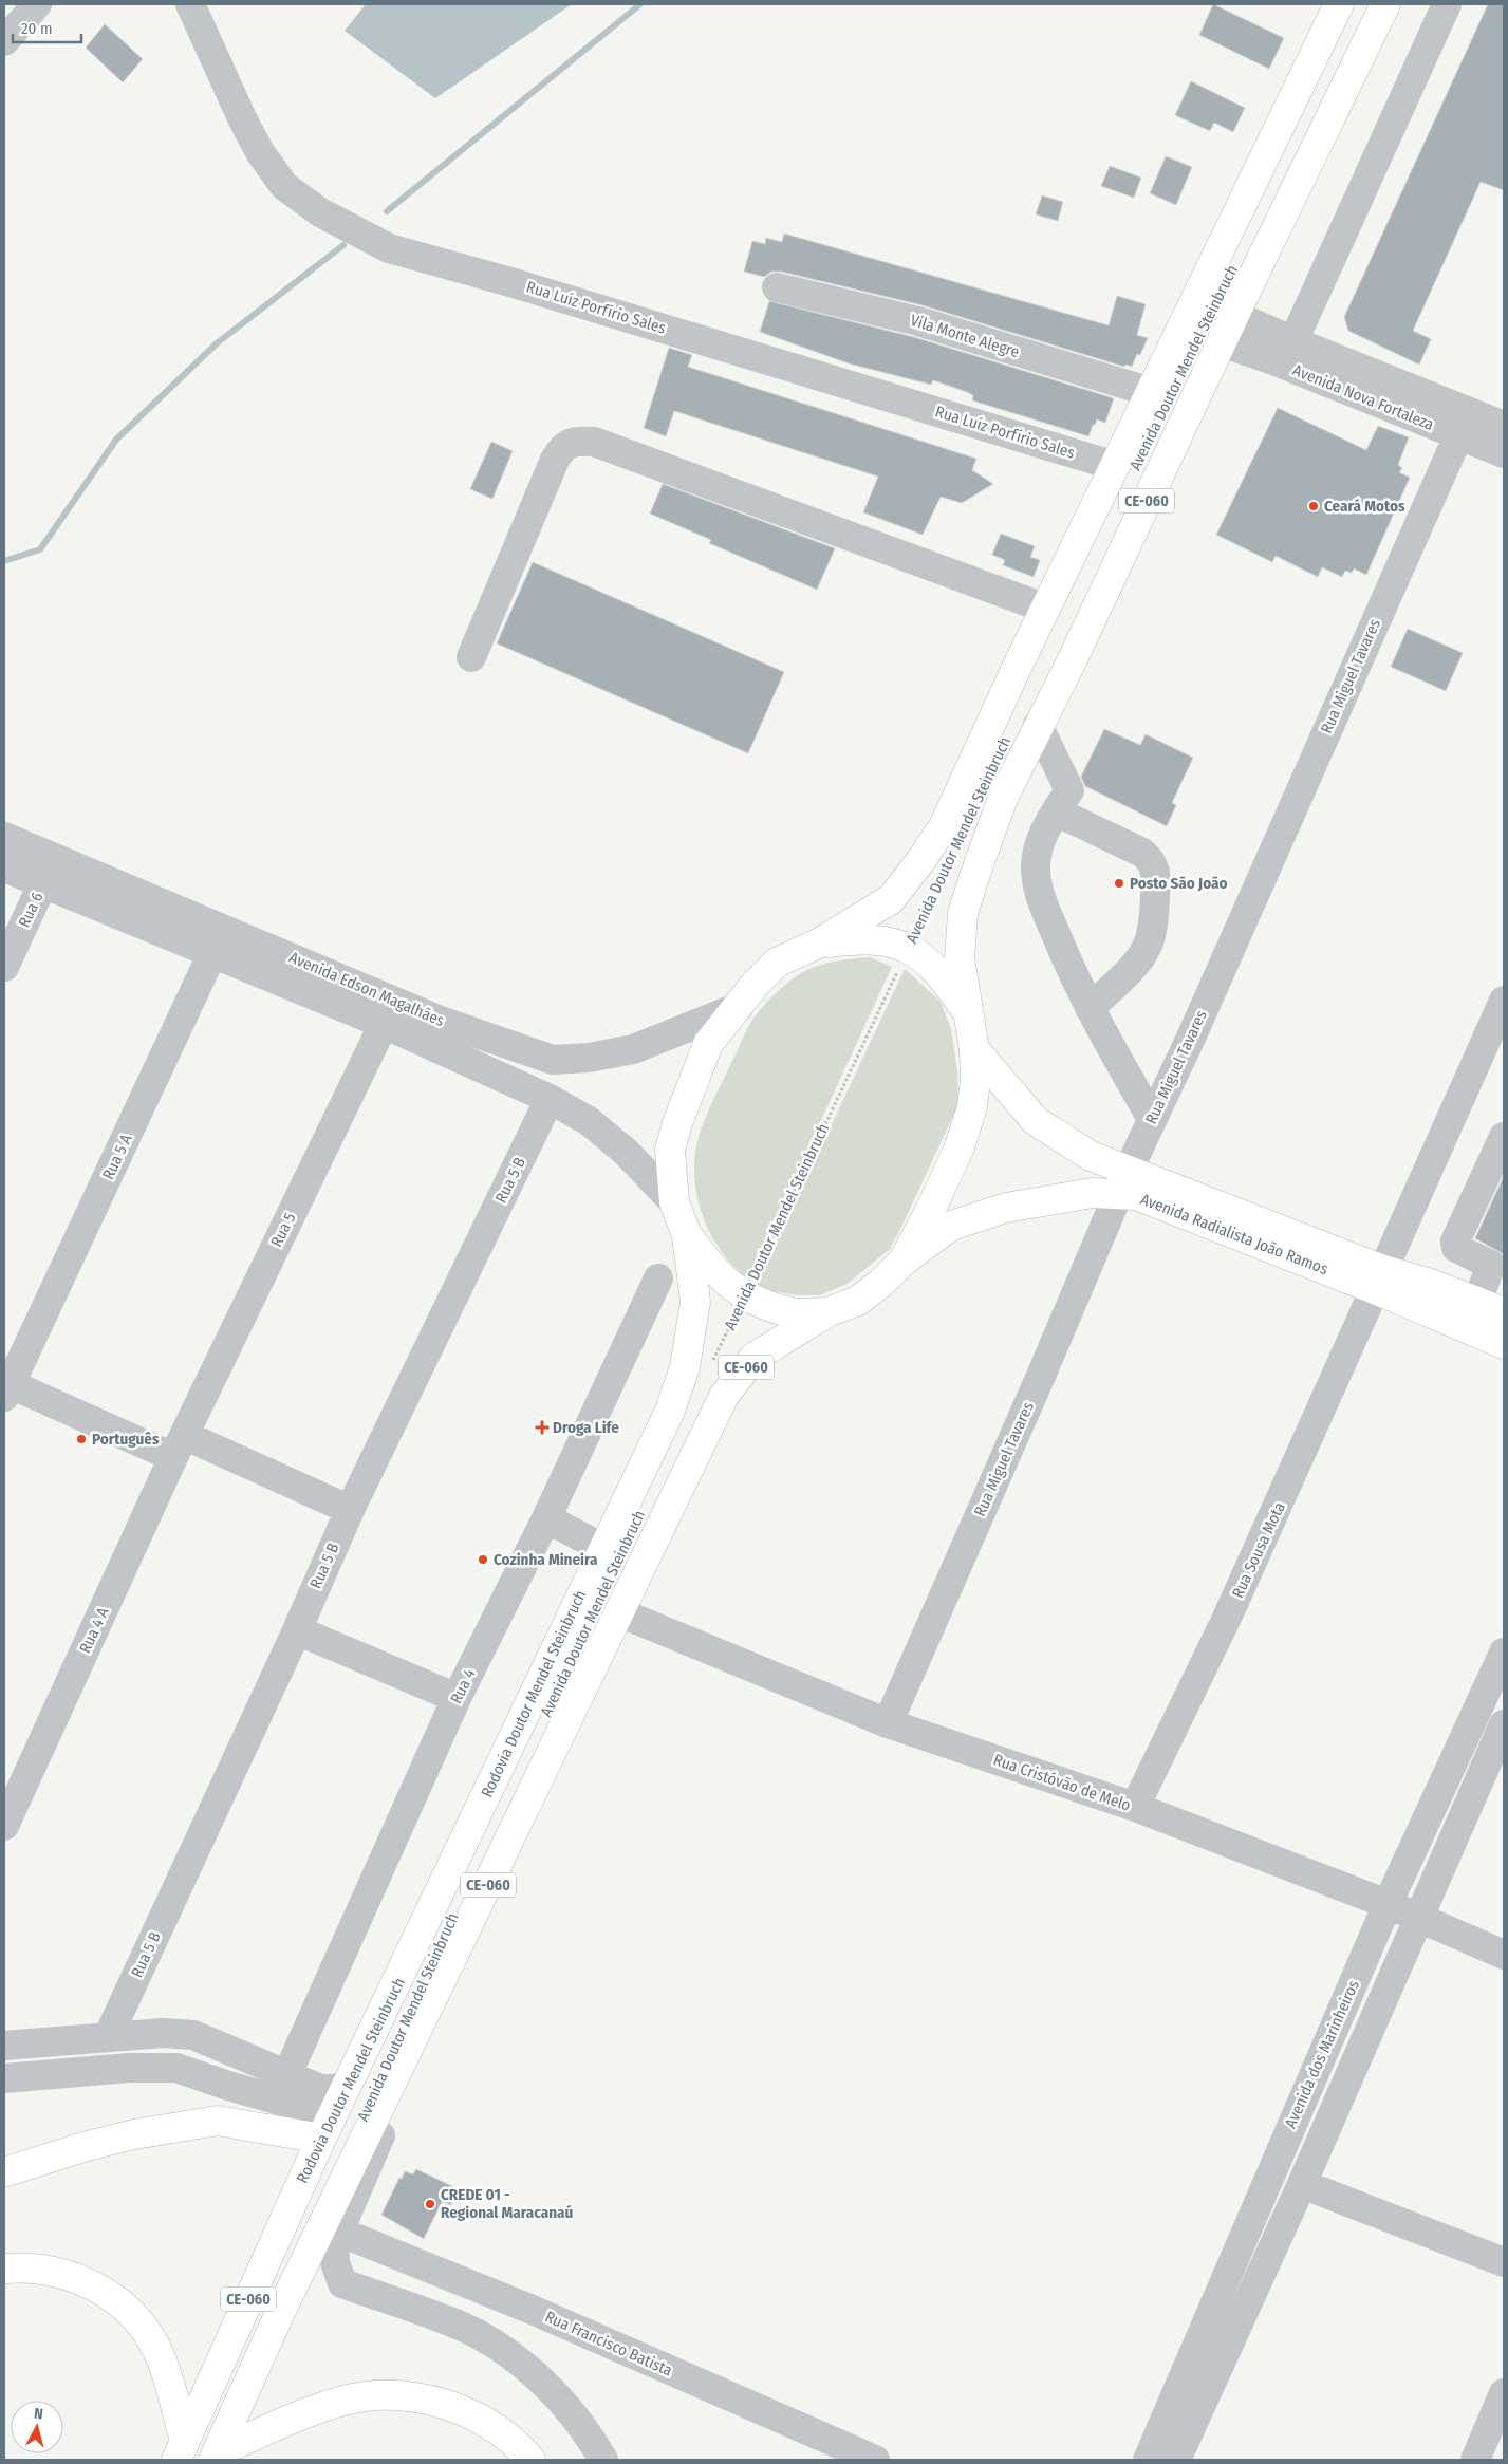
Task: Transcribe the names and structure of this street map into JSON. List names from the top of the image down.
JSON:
{
  "streets": {
    "main road": [
      "Avenida Doutor Mendel Steinbruch",
      "CE-060",
      "Avenida Radialista João Ramos",
      "Rodovia Doutor Mendel Steinbruch"
    ],
    "street": [
      "Rua Luíz Porfírio Sales",
      "Vila Monte Alegre",
      "Avenida Nova Fortaleza",
      "Rua Miguel Tavares",
      "Rua 6",
      "Avenida Edson Magalhães",
      "Rua 5 A",
      "Rua 5 B",
      "Rua 5",
      "Rua Sousa Mota",
      "Rua 4 A",
      "Rua 4",
      "Rua Cristóvão de Melo",
      "Avenida dos Marinheiros",
      "Rua Francisco Batista"
    ]
  },
  "crossings": [
    ["Rua Luíz Porfírio Sales", "Avenida Doutor Mendel Steinbruch"],
    ["Vila Monte Alegre", "Avenida Doutor Mendel Steinbruch"],
    ["Avenida Doutor Mendel Steinbruch", "Avenida Nova Fortaleza"],
    ["Avenida Doutor Mendel Steinbruch", "CE-060"],
    ["Avenida Doutor Mendel Steinbruch", "Rodovia Doutor Mendel Steinbruch"],
    ["Avenida Nova Fortaleza", "Rua Miguel Tavares"],
    ["CE-060", "Avenida Radialista João Ramos"],
    ["CE-060", "Rua Cristóvão de Melo"],
    ["Rua Miguel Tavares", "Avenida Radialista João Ramos"],
    ["Rua Miguel Tavares", "Rua Cristóvão de Melo"],
    ["Rua 6", "Avenida Edson Magalhães"],
    ["Avenida Edson Magalhães", "Rua 5 A"],
    ["Avenida Edson Magalhães", "Rua 5 B"],
    ["Avenida Edson Magalhães", "Rua 5"],
    ["Avenida Edson Magalhães", "Rodovia Doutor Mendel Steinbruch"],
    ["Rua 5", "Rua 4 A"],
    ["Avenida Radialista João Ramos", "Rua Sousa Mota"],
    ["Rua Sousa Mota", "Rua Cristóvão de Melo"],
    ["Rua Cristóvão de Melo", "Avenida dos Marinheiros"]
  ],
  "places": {
    "other": [
      "Ceará Motos",
      "Posto São João",
      "Português",
      "Cozinha Mineira",
      "CREDE 01 - Regional Maracanaú"
    ],
    "health": ["Droga Life"]
  },
  "scale_bar": "20 m",
  "north": "top"
}
